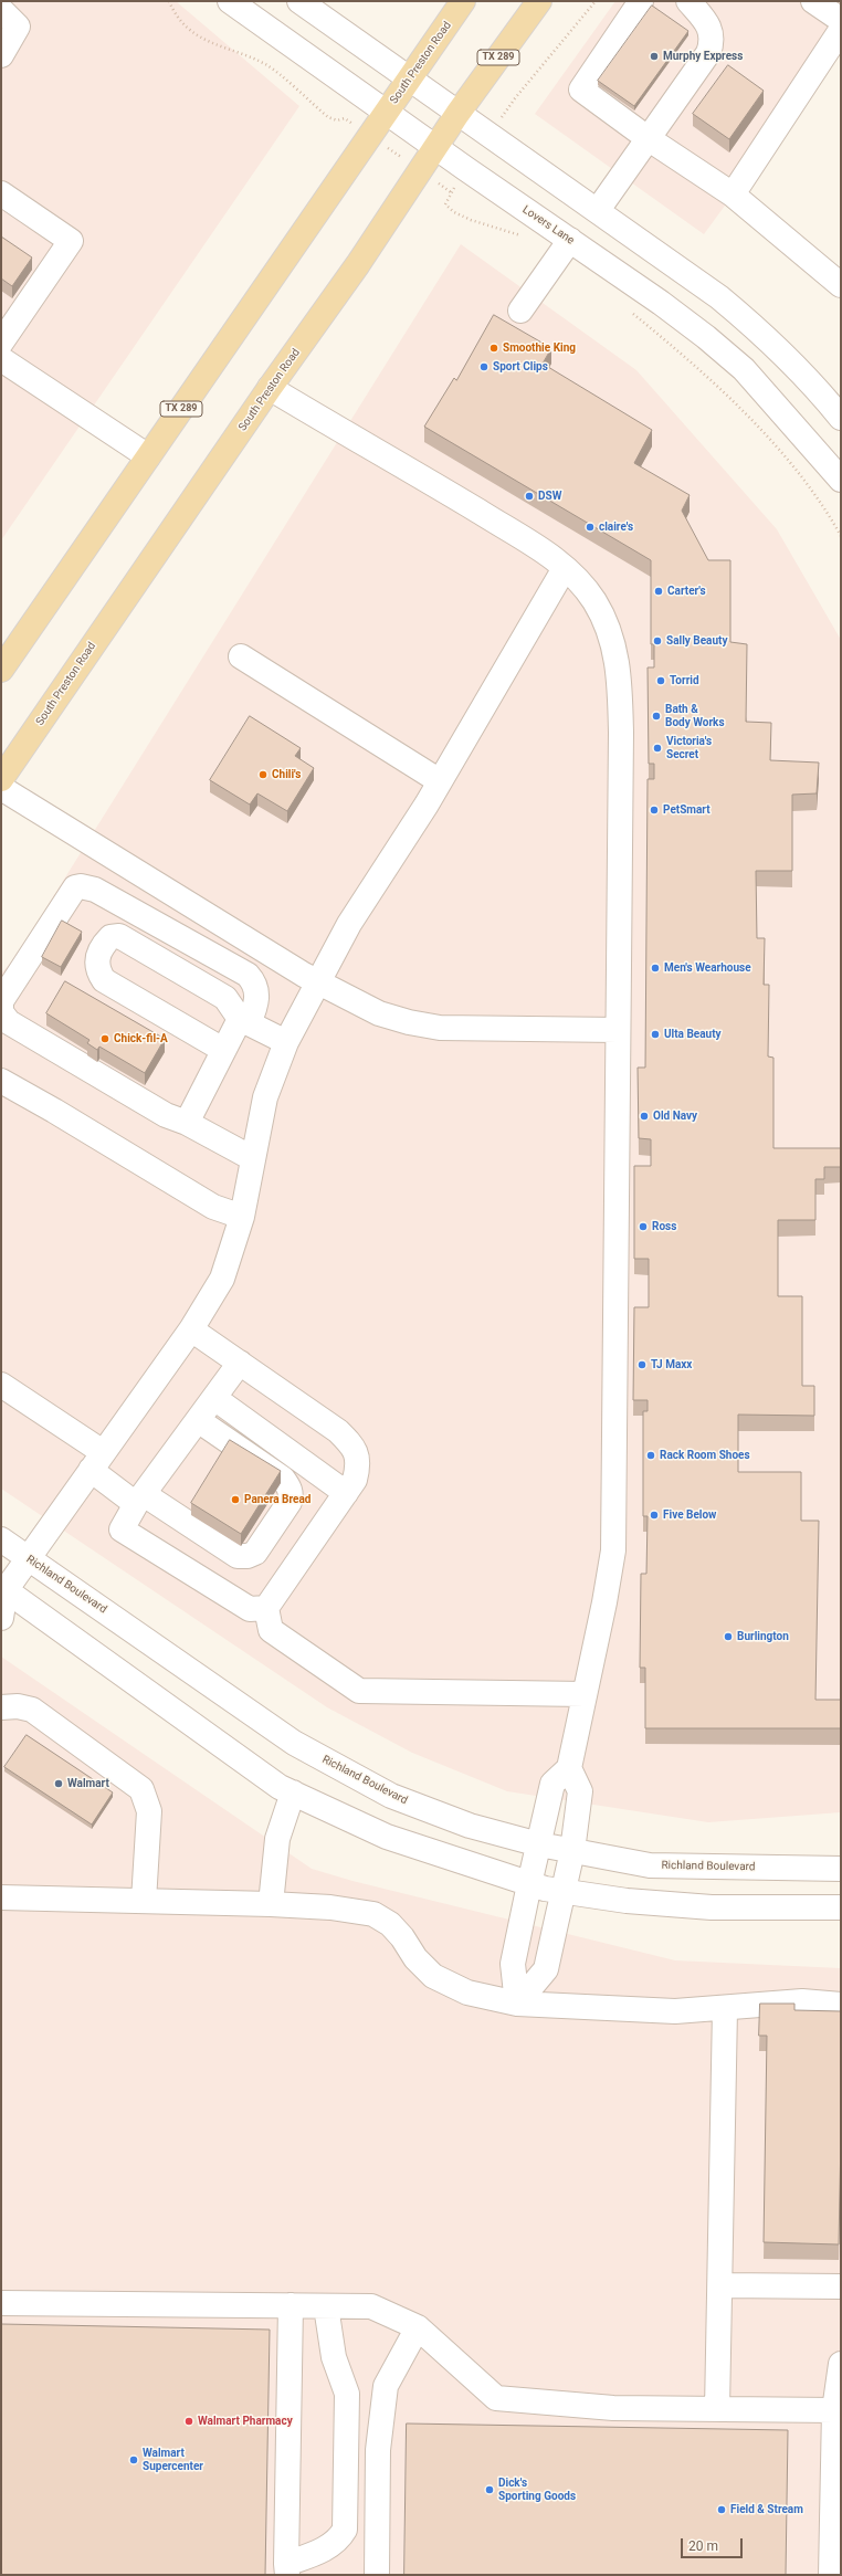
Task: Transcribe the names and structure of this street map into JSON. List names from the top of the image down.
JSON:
{
  "streets": {
    "main road": ["TX 289", "South Preston Road"],
    "street": ["Lovers Lane", "Richland Boulevard"]
  },
  "crossings": [
    ["South Preston Road", "Lovers Lane"]
  ],
  "places": [
    "Murphy Express",
    "Smoothie King",
    "Sport Clips",
    "DSW",
    "claire's",
    "Carter's",
    "Sally Beauty",
    "Torrid",
    "Bath & Body Works",
    "Victoria's Secret",
    "Chili's",
    "PetSmart",
    "Men's Wearhouse",
    "Ulta Beauty",
    "Chick-fil-A",
    "Old Navy",
    "Ross",
    "TJ Maxx",
    "Rack Room Shoes",
    "Panera Bread",
    "Five Below",
    "Burlington",
    "Walmart",
    "Walmart Pharmacy",
    "Walmart Supercenter",
    "Dick's Sporting Goods",
    "Field & Stream"
  ],
  "scale_bar": "20 m"
}
